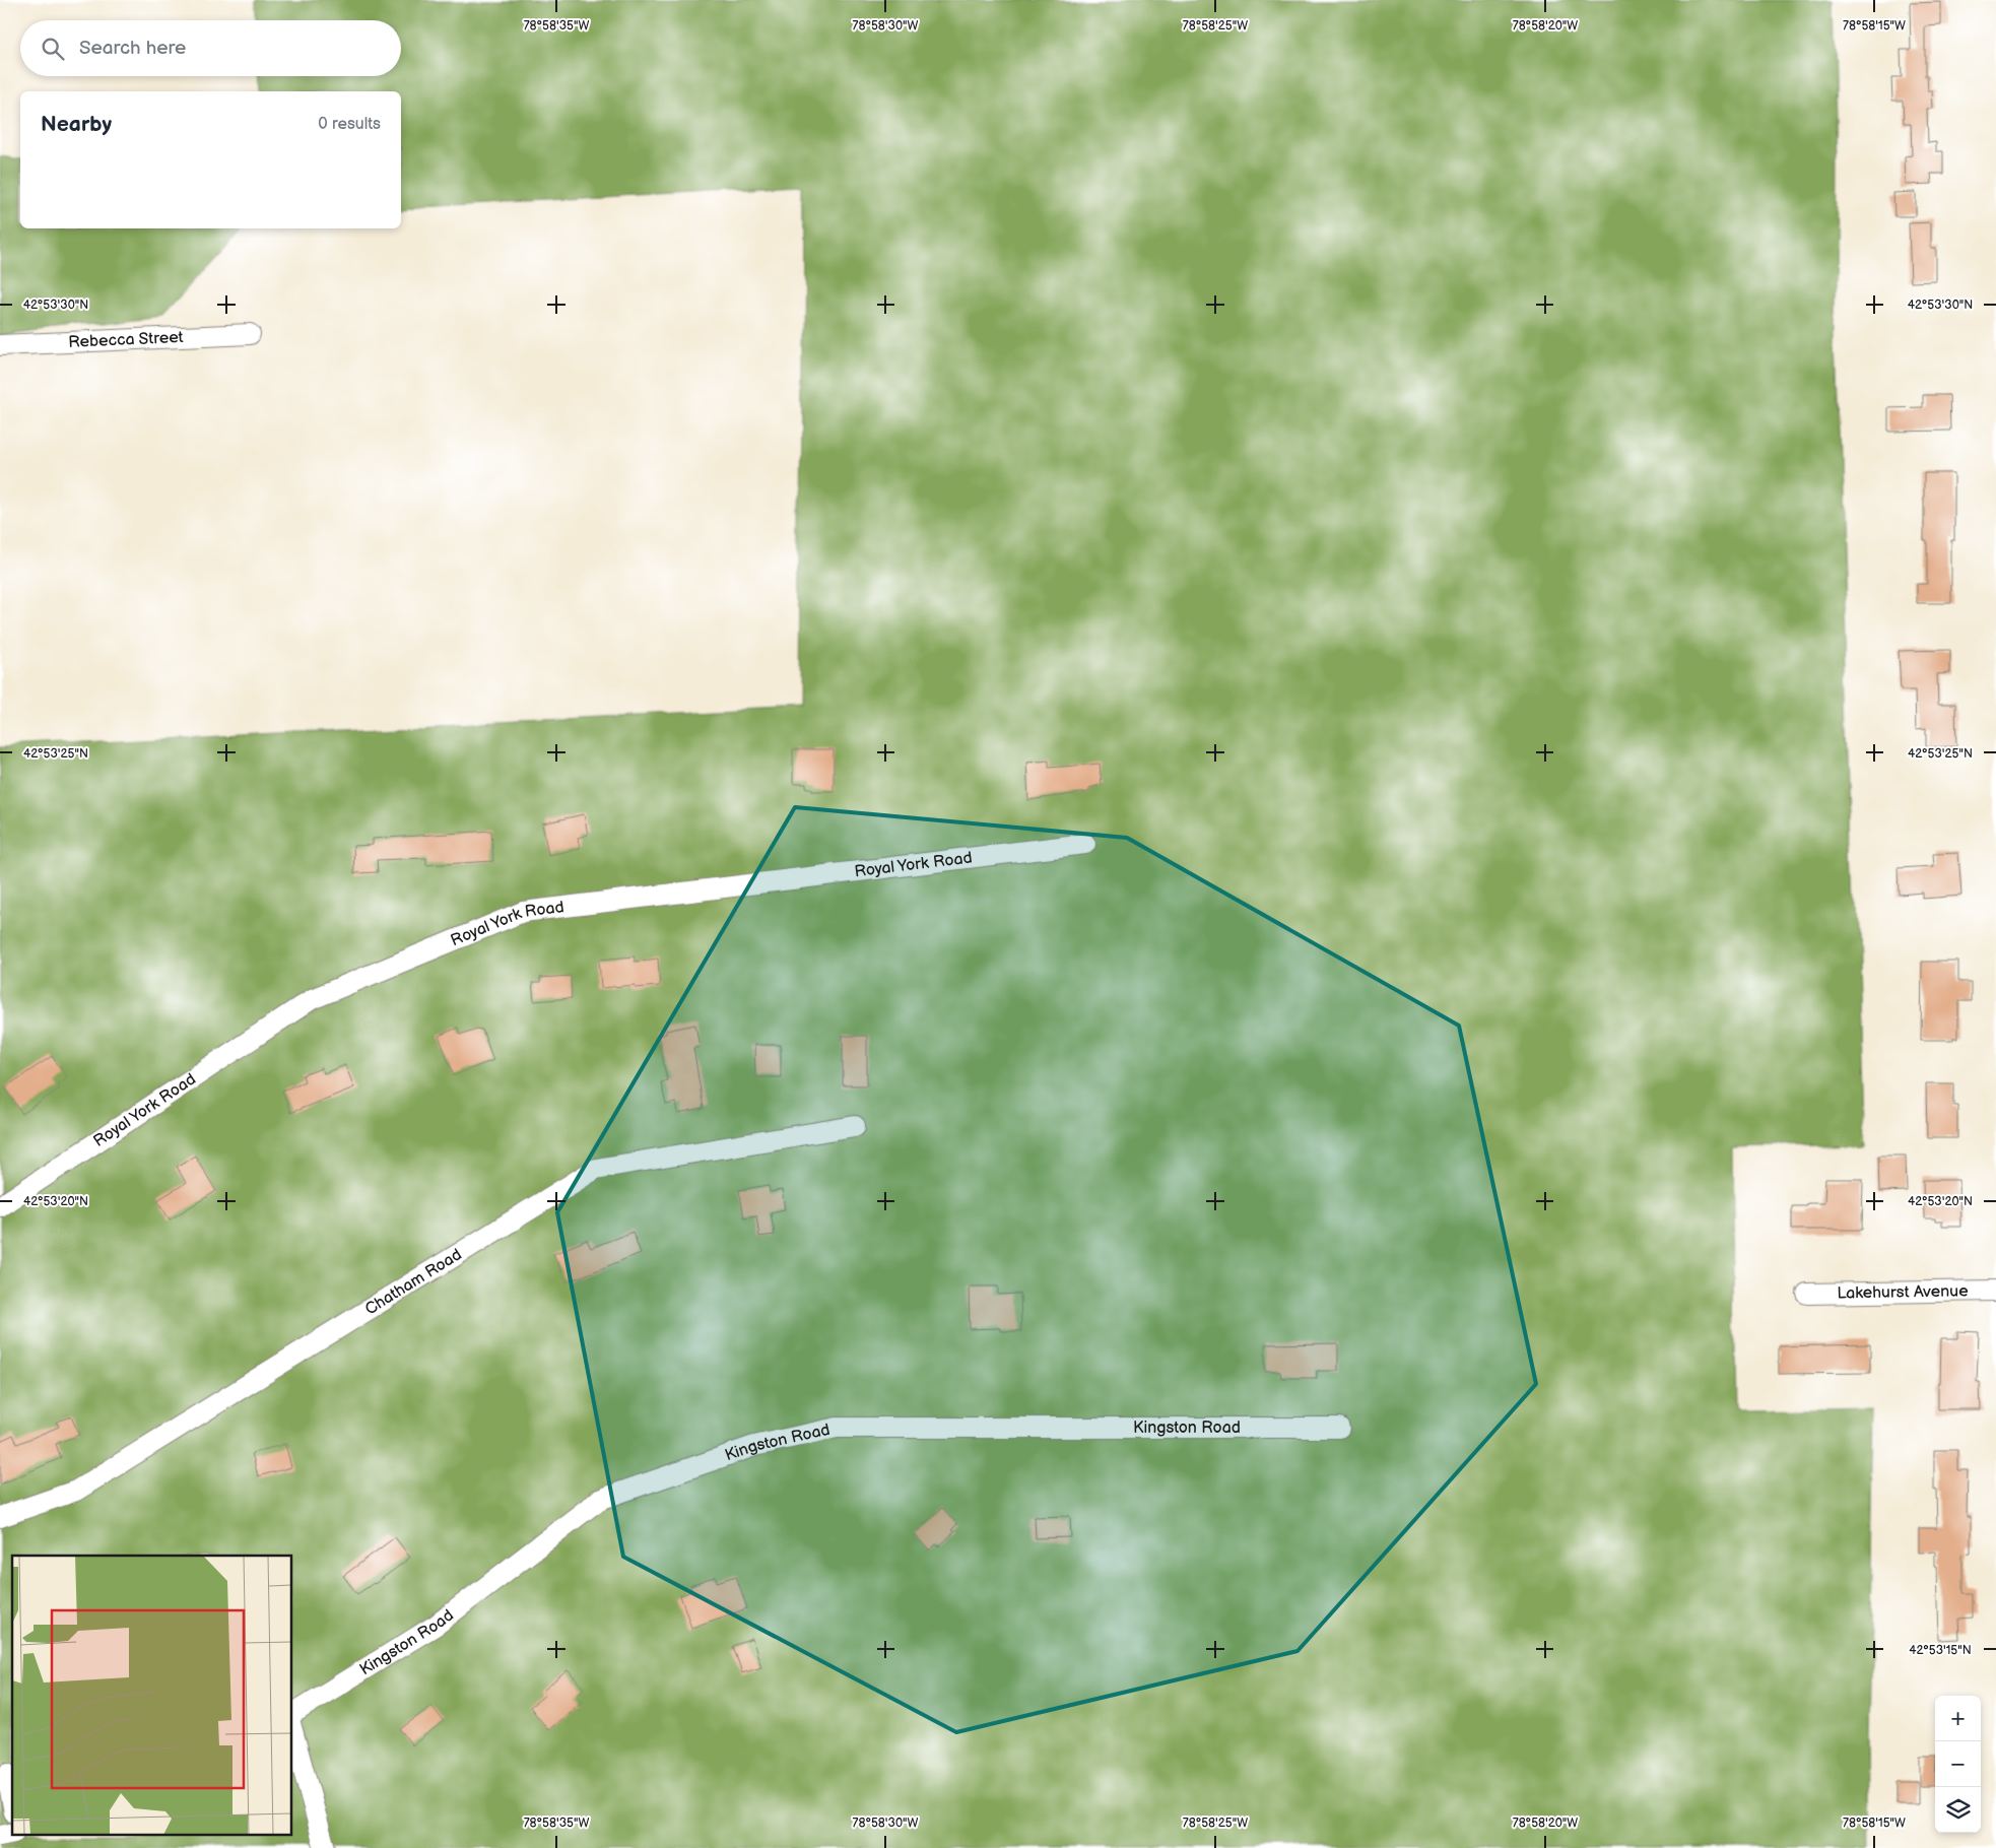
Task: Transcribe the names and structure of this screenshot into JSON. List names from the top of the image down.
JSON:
{
  "streets": {
    "street": [
      "Rebecca Street",
      "Royal York Road",
      "Chatham Road",
      "Lakehurst Avenue",
      "Kingston Road"
    ]
  },
  "page": {
    "search": "Search here",
    "heading": ["Nearby", "0 results"],
    "map_buttons": ["+", "−"]
  },
  "coordinates": [
    "78°58'35\"W",
    "78°58'30\"W",
    "78°58'25\"W",
    "78°58'20\"W",
    "78°58'15\"W",
    "42°53'30\"N",
    "42°53'25\"N",
    "42°53'20\"N",
    "42°53'15\"N"
  ]
}
